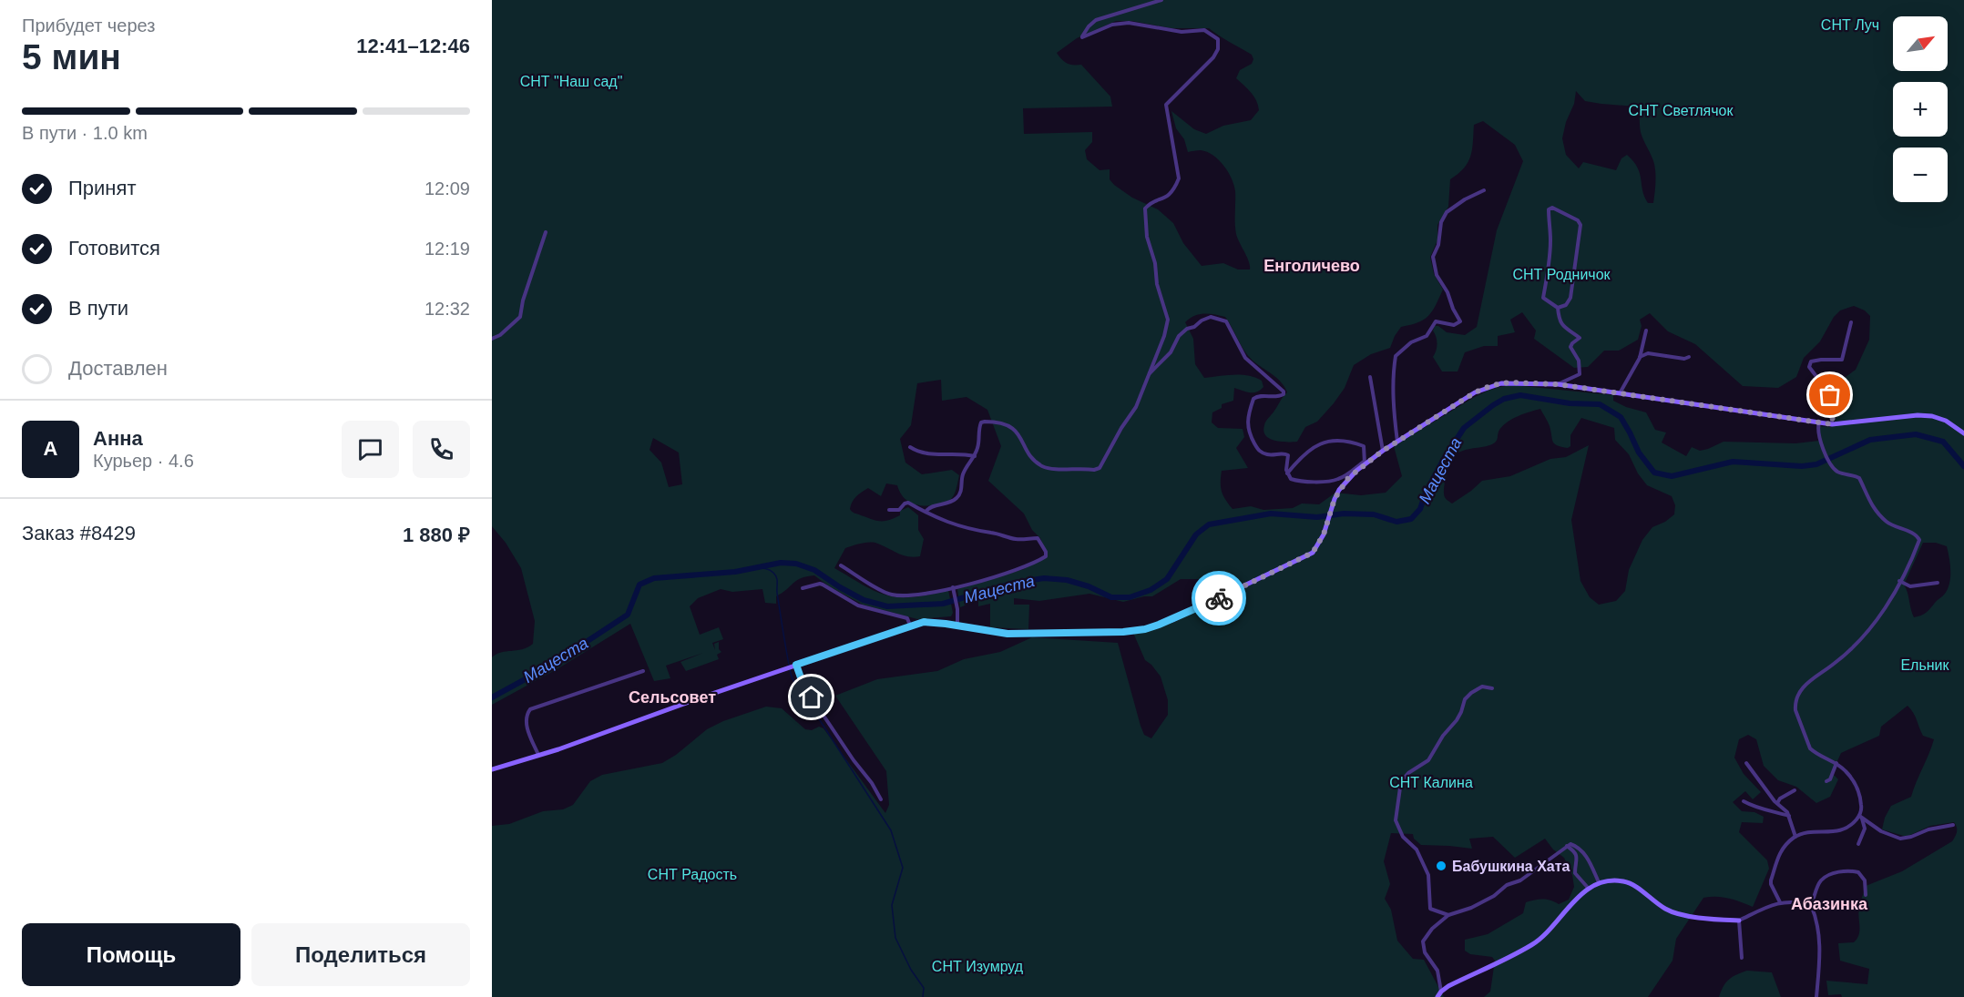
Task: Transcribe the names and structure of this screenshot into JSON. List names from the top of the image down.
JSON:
{
  "districts": ["Енголичево", "Сельсовет", "Абазинка"],
  "water": ["Мацеста"],
  "parks": [
    "СНТ Луч",
    "СНТ \"Наш сад\"",
    "СНТ Светлячок",
    "СНТ Родничок",
    "Ельник",
    "СНТ Калина",
    "СНТ Радость",
    "СНТ Изумруд"
  ],
  "places": ["Бабушкина Хата"],
  "north": "top right",
  "page": {
    "heading": ["5 мин", "Прибудет через", "12:41–12:46"],
    "panel": [
      "Анна",
      "Курьер · 4.6",
      "Заказ #8429",
      "1 880 ₽"
    ],
    "map_buttons": ["+", "−"],
    "bar": "В пути · 1.0 km",
    "list": [
      ["Принят", "12:09"],
      ["Готовится", "12:19"],
      ["В пути", "12:32"],
      "Доставлен"
    ],
    "round": "А",
    "buttons": ["Помощь", "Поделиться"]
  }
}
